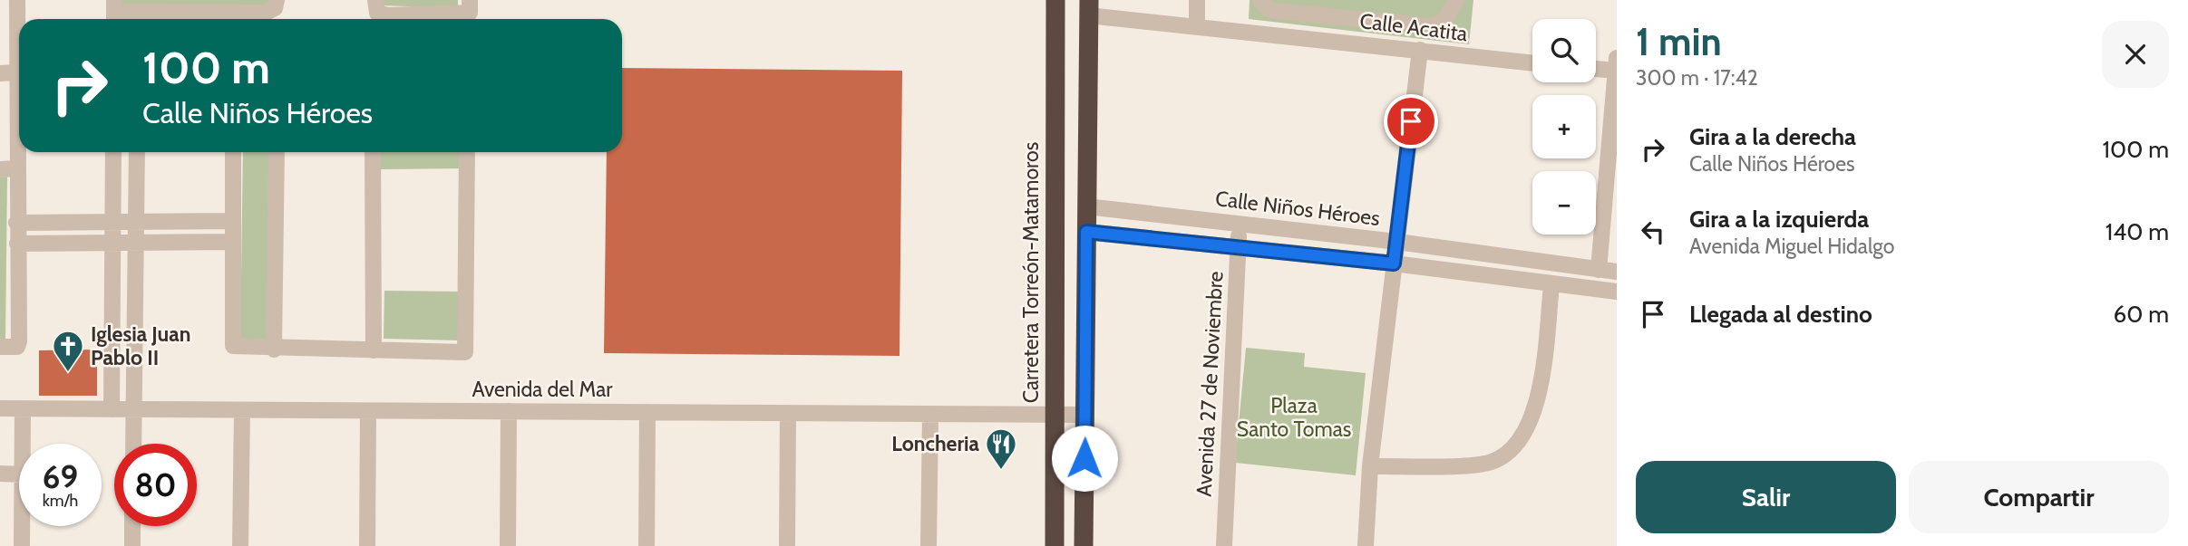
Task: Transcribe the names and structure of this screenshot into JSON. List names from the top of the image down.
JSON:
{
  "streets": {
    "highway": ["Carretera Torreón-Matamoros"],
    "street": [
      "Calle Acatita",
      "Calle Niños Héroes",
      "Avenida 27 de Noviembre",
      "Avenida del Mar"
    ]
  },
  "crossings": [
    ["Calle Niños Héroes", "Avenida 27 de Noviembre"],
    ["Carretera Torreón-Matamoros", "Avenida del Mar"]
  ],
  "parks": ["Plaza Santo Tomas"],
  "places": {
    "church": ["Iglesia Juan Pablo II"],
    "restaurant": ["Loncheria"]
  },
  "page": {
    "heading": ["1 min", "300 m · 17:42"],
    "map_buttons": ["+", "−"],
    "turn": ["100 m", "Calle Niños Héroes"],
    "list": [
      {
        "name": "Gira a la derecha",
        "note": "Calle Niños Héroes",
        "value": "100 m"
      },
      {
        "name": "Gira a la izquierda",
        "note": "Avenida Miguel Hidalgo",
        "value": "140 m"
      },
      {
        "name": "Llegada al destino",
        "value": "60 m"
      }
    ],
    "speed": "69 km/h",
    "limit": "80",
    "buttons": ["Salir", "Compartir"]
  }
}
